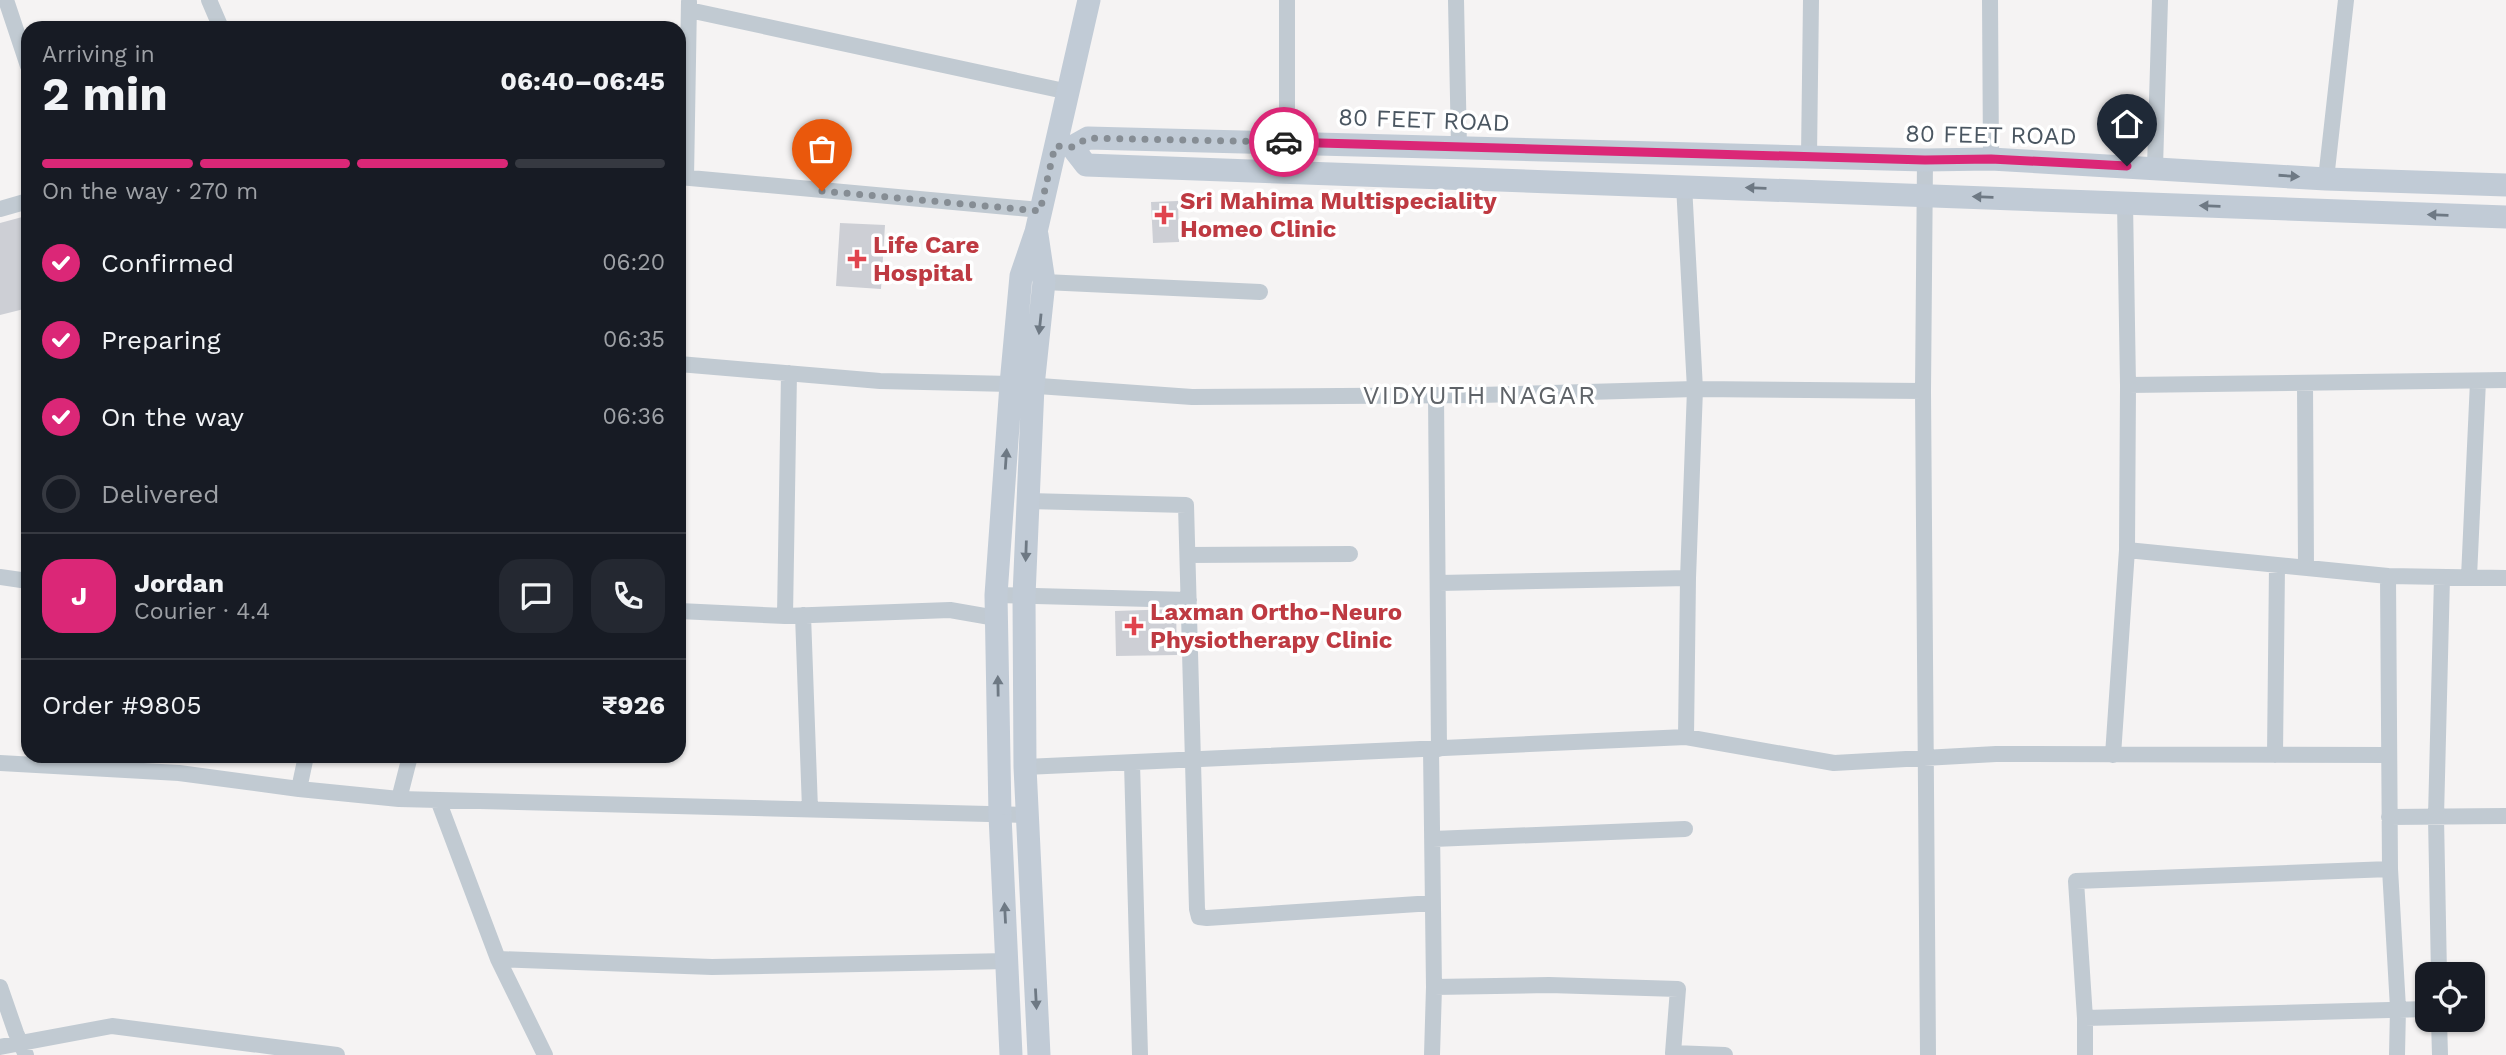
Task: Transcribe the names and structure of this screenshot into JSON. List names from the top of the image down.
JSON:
{
  "streets": {
    "main road": ["80 FEET ROAD"]
  },
  "districts": ["VIDYUTH NAGAR"],
  "places": {
    "health": ["Sri Mahima Multispeciality Homeo Clinic", "Life Care Hospital", "Laxman Ortho-Neuro Physiotherapy Clinic"]
  },
  "page": {
    "heading": ["2 min", "Arriving in", "06:40–06:45"],
    "panel": [
      "Jordan",
      "Courier · 4.4",
      "Order #9805",
      "₹926"
    ],
    "bar": "On the way · 270 m",
    "list": [
      ["Confirmed", "06:20"],
      ["Preparing", "06:35"],
      ["On the way", "06:36"],
      "Delivered"
    ],
    "round": "J"
  }
}
